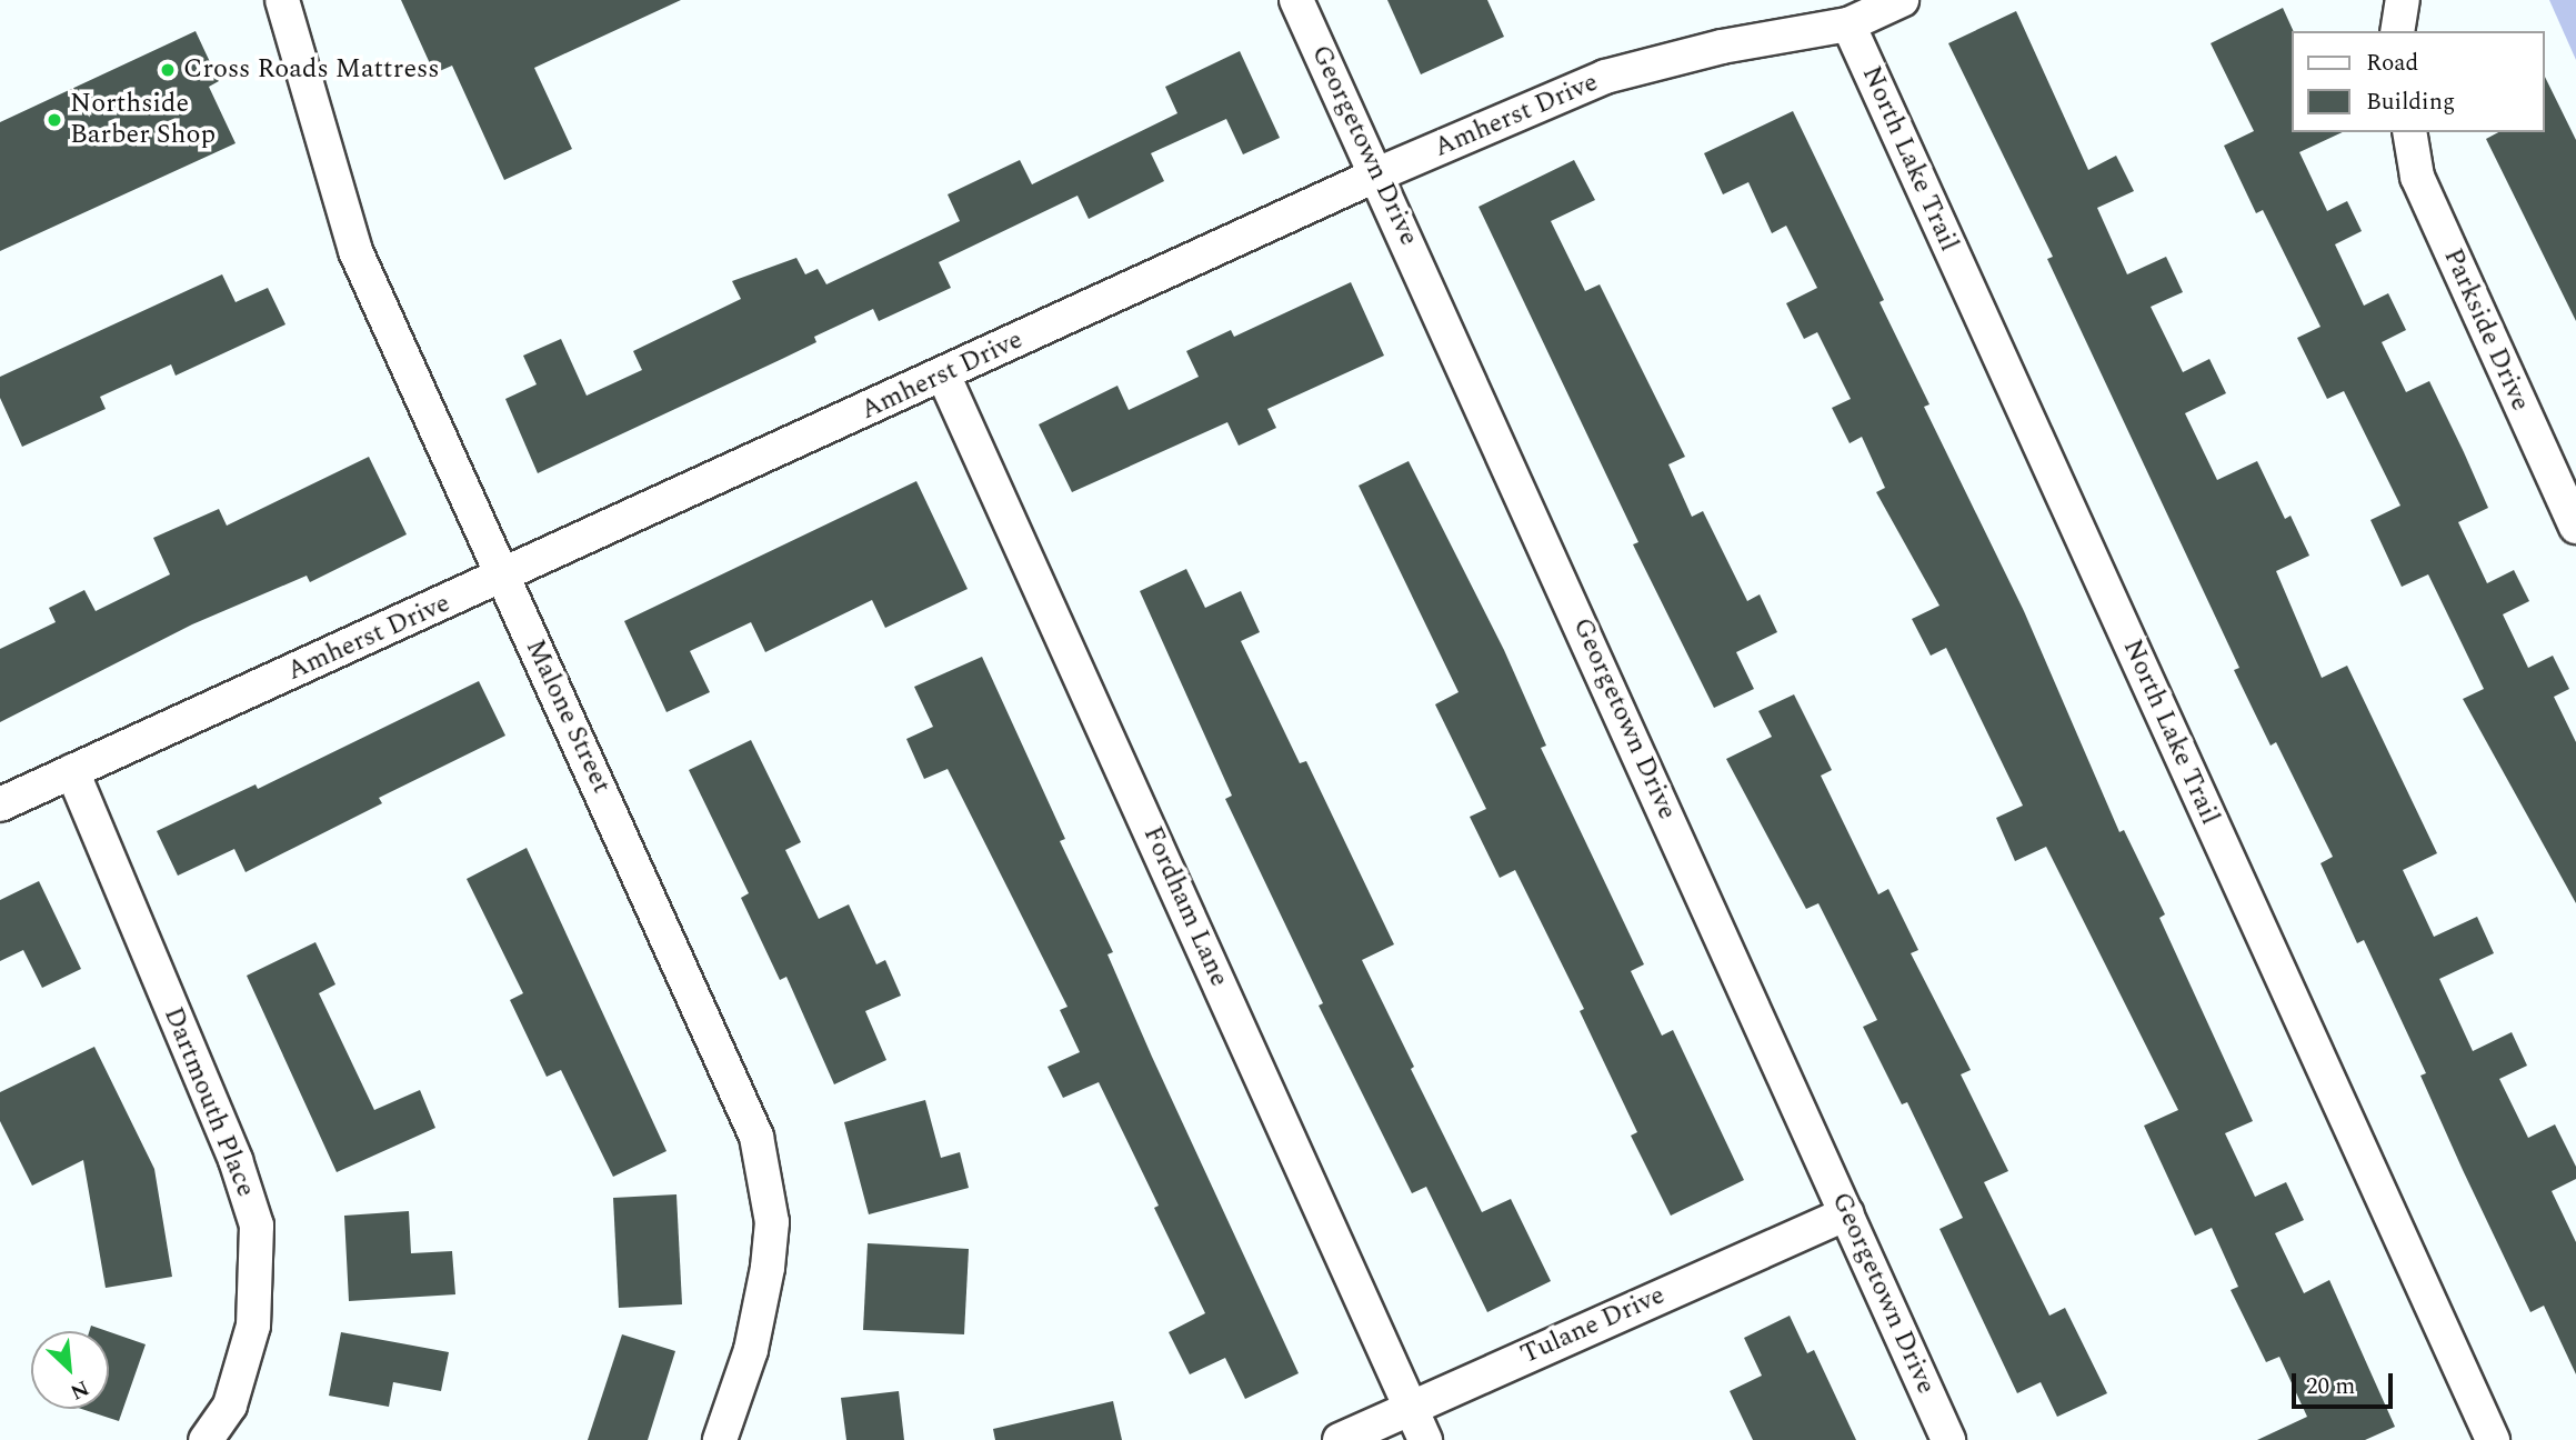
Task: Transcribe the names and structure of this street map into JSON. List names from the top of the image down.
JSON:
{
  "streets": {
    "street": [
      "Amherst Drive",
      "Georgetown Drive",
      "North Lake Trail",
      "Parkside Drive",
      "Malone Street",
      "Fordham Lane",
      "Dartmouth Place",
      "Tulane Drive"
    ]
  },
  "crossings": [
    ["Amherst Drive", "Georgetown Drive"],
    ["Amherst Drive", "North Lake Trail"],
    ["Amherst Drive", "Malone Street"],
    ["Amherst Drive", "Fordham Lane"],
    ["Amherst Drive", "Dartmouth Place"],
    ["Georgetown Drive", "Tulane Drive"],
    ["Fordham Lane", "Tulane Drive"]
  ],
  "places": ["Cross Roads Mattress", "Northside Barber Shop"],
  "legend": ["Road", "Building"],
  "scale_bar": "20 m",
  "north": "bottom right"
}
